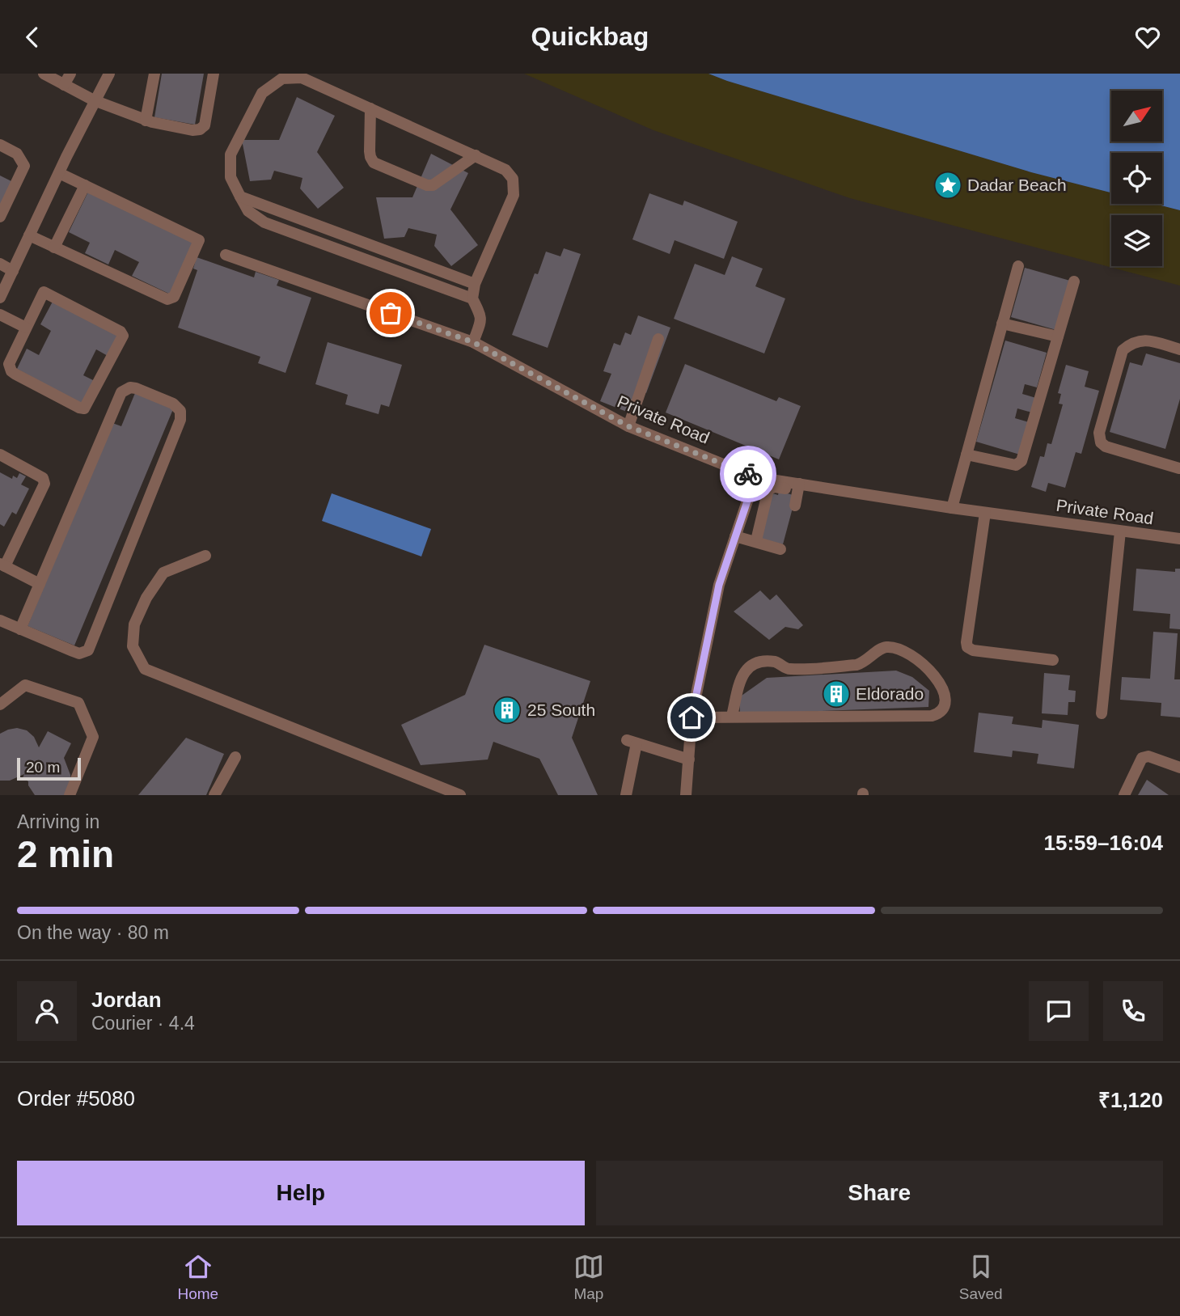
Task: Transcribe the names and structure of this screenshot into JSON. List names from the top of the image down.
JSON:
{
  "streets": {
    "street": ["Private Road"]
  },
  "places": {
    "place": ["Dadar Beach"],
    "building": ["Eldorado", "25 South"]
  },
  "scale_bar": "20 m",
  "north": "top right",
  "page": {
    "header": "Quickbag",
    "scale": "20 m",
    "heading": ["2 min", "Arriving in", "15:59–16:04"],
    "panel": [
      "Jordan",
      "Courier · 4.4",
      "Order #5080",
      "₹1,120"
    ],
    "bar": "On the way · 80 m",
    "buttons": ["Help", "Share"],
    "tabs": ["Home", "Map", "Saved"]
  }
}
